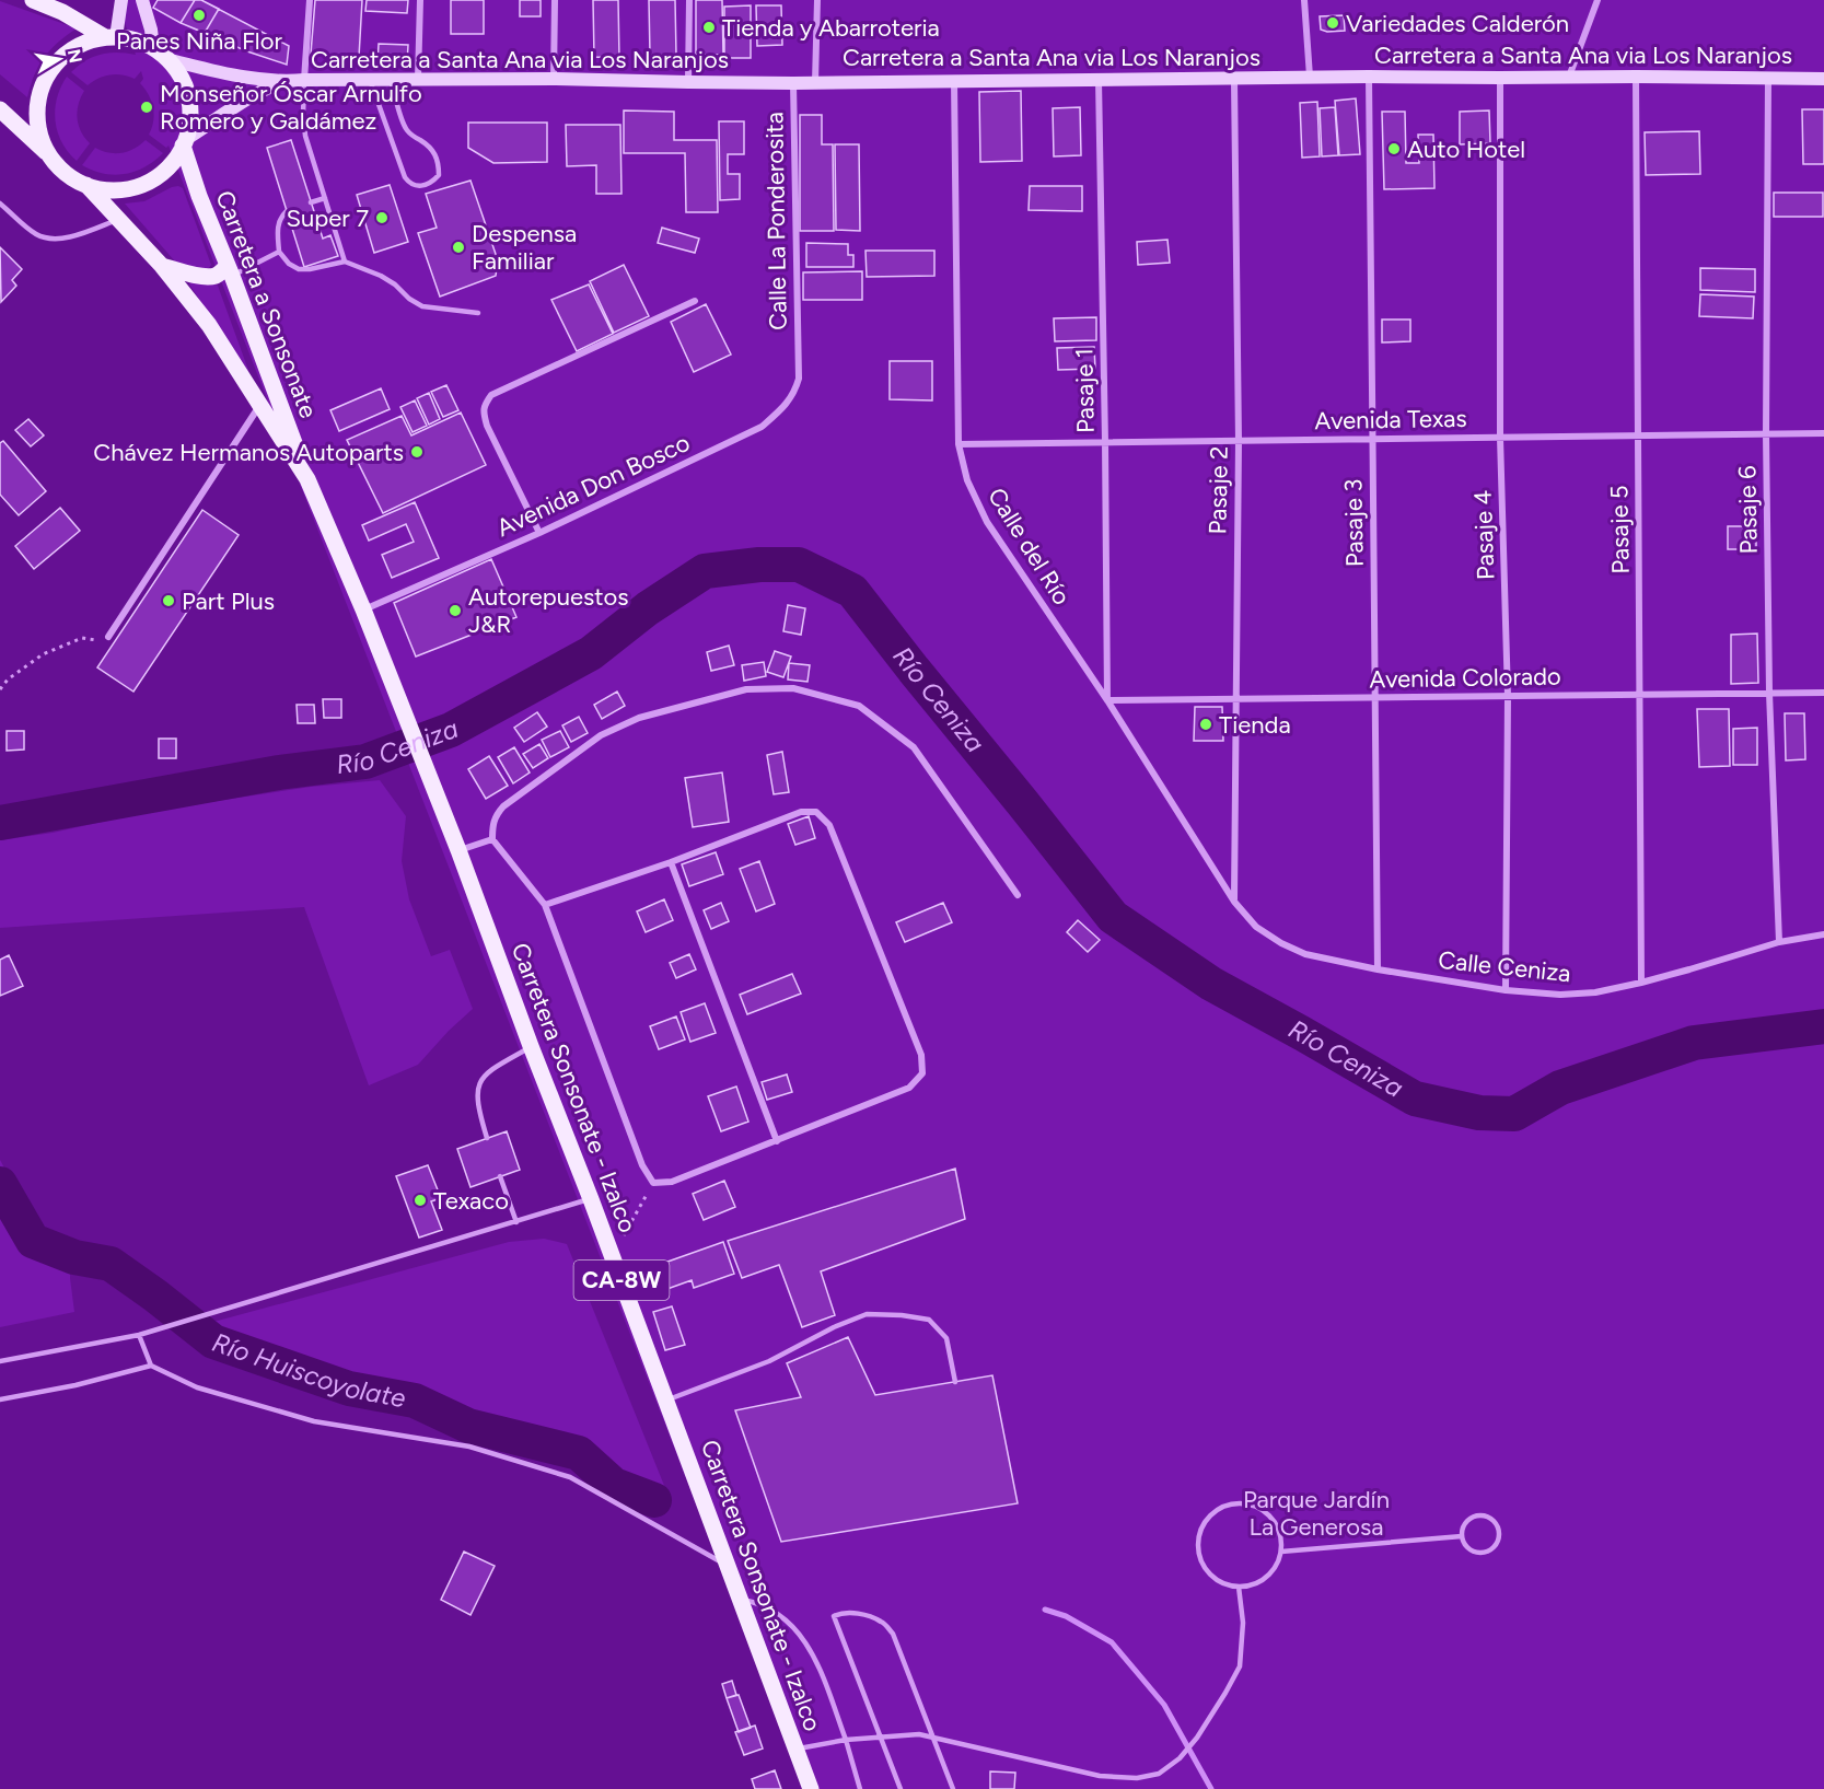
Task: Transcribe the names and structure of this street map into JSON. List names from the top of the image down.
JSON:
{
  "streets": {
    "main road": [
      "Carretera a Santa Ana via Los Naranjos",
      "Carretera a Sonsonate",
      "Carretera Sonsonate - Izalco",
      "CA-8W"
    ],
    "street": [
      "Calle La Ponderosita",
      "Pasaje 1",
      "Avenida Texas",
      "Avenida Don Bosco",
      "Pasaje 2",
      "Pasaje 6",
      "Pasaje 3",
      "Pasaje 5",
      "Pasaje 4",
      "Calle del Río",
      "Avenida Colorado",
      "Calle Ceniza"
    ]
  },
  "crossings": [
    ["Carretera a Santa Ana via Los Naranjos", "Calle La Ponderosita"],
    ["Carretera a Santa Ana via Los Naranjos", "Pasaje 1"],
    ["Carretera a Santa Ana via Los Naranjos", "Pasaje 2"],
    ["Carretera a Santa Ana via Los Naranjos", "Pasaje 6"],
    ["Carretera a Santa Ana via Los Naranjos", "Pasaje 3"],
    ["Carretera a Santa Ana via Los Naranjos", "Pasaje 5"],
    ["Carretera a Santa Ana via Los Naranjos", "Pasaje 4"],
    ["Carretera a Santa Ana via Los Naranjos", "Calle del Río"],
    ["Calle La Ponderosita", "Avenida Don Bosco"],
    ["Carretera a Sonsonate", "Carretera Sonsonate - Izalco"],
    ["Pasaje 1", "Avenida Texas"],
    ["Pasaje 1", "Calle del Río"],
    ["Pasaje 1", "Avenida Colorado"],
    ["Avenida Texas", "Pasaje 2"],
    ["Avenida Texas", "Pasaje 6"],
    ["Avenida Texas", "Pasaje 3"],
    ["Avenida Texas", "Pasaje 5"],
    ["Avenida Texas", "Pasaje 4"],
    ["Avenida Texas", "Calle del Río"],
    ["Avenida Don Bosco", "Carretera Sonsonate - Izalco"],
    ["Pasaje 2", "Calle del Río"],
    ["Pasaje 2", "Avenida Colorado"],
    ["Pasaje 2", "Calle Ceniza"],
    ["Pasaje 6", "Avenida Colorado"],
    ["Pasaje 6", "Calle Ceniza"],
    ["Pasaje 3", "Avenida Colorado"],
    ["Pasaje 3", "Calle Ceniza"],
    ["Pasaje 5", "Avenida Colorado"],
    ["Pasaje 5", "Calle Ceniza"],
    ["Pasaje 4", "Avenida Colorado"],
    ["Pasaje 4", "Calle Ceniza"],
    ["Calle del Río", "Avenida Colorado"],
    ["Calle del Río", "Calle Ceniza"]
  ],
  "water": ["Río Ceniza", "Río Huiscoyolate"],
  "parks": ["Parque Jardín La Generosa"],
  "places": [
    "Panes Niña Flor",
    "Variedades Calderón",
    "Tienda y Abarroteria",
    "Monseñor Óscar Arnulfo Romero y Galdámez",
    "Auto Hotel",
    "Super 7",
    "Despensa Familiar",
    "Chávez Hermanos Autoparts",
    "Part Plus",
    "Autorepuestos J&R",
    "Tienda",
    "Texaco"
  ],
  "north": "right"
}
